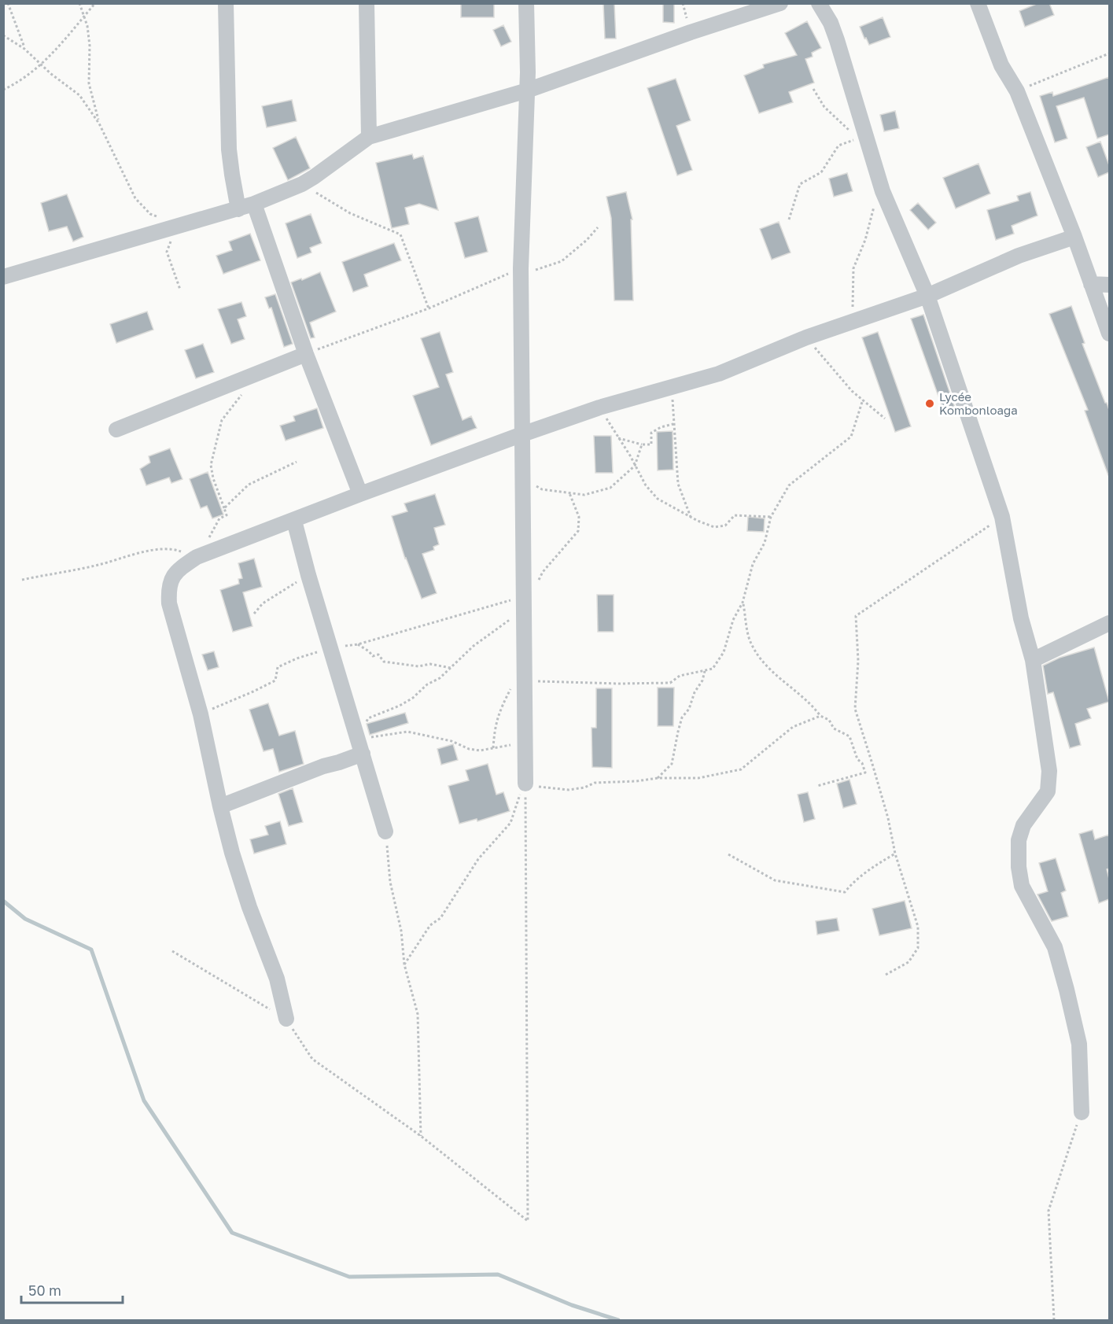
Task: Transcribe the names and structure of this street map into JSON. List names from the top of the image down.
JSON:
{
  "places": ["Lycée Kombonloaga"],
  "scale_bar": "50 m"
}
